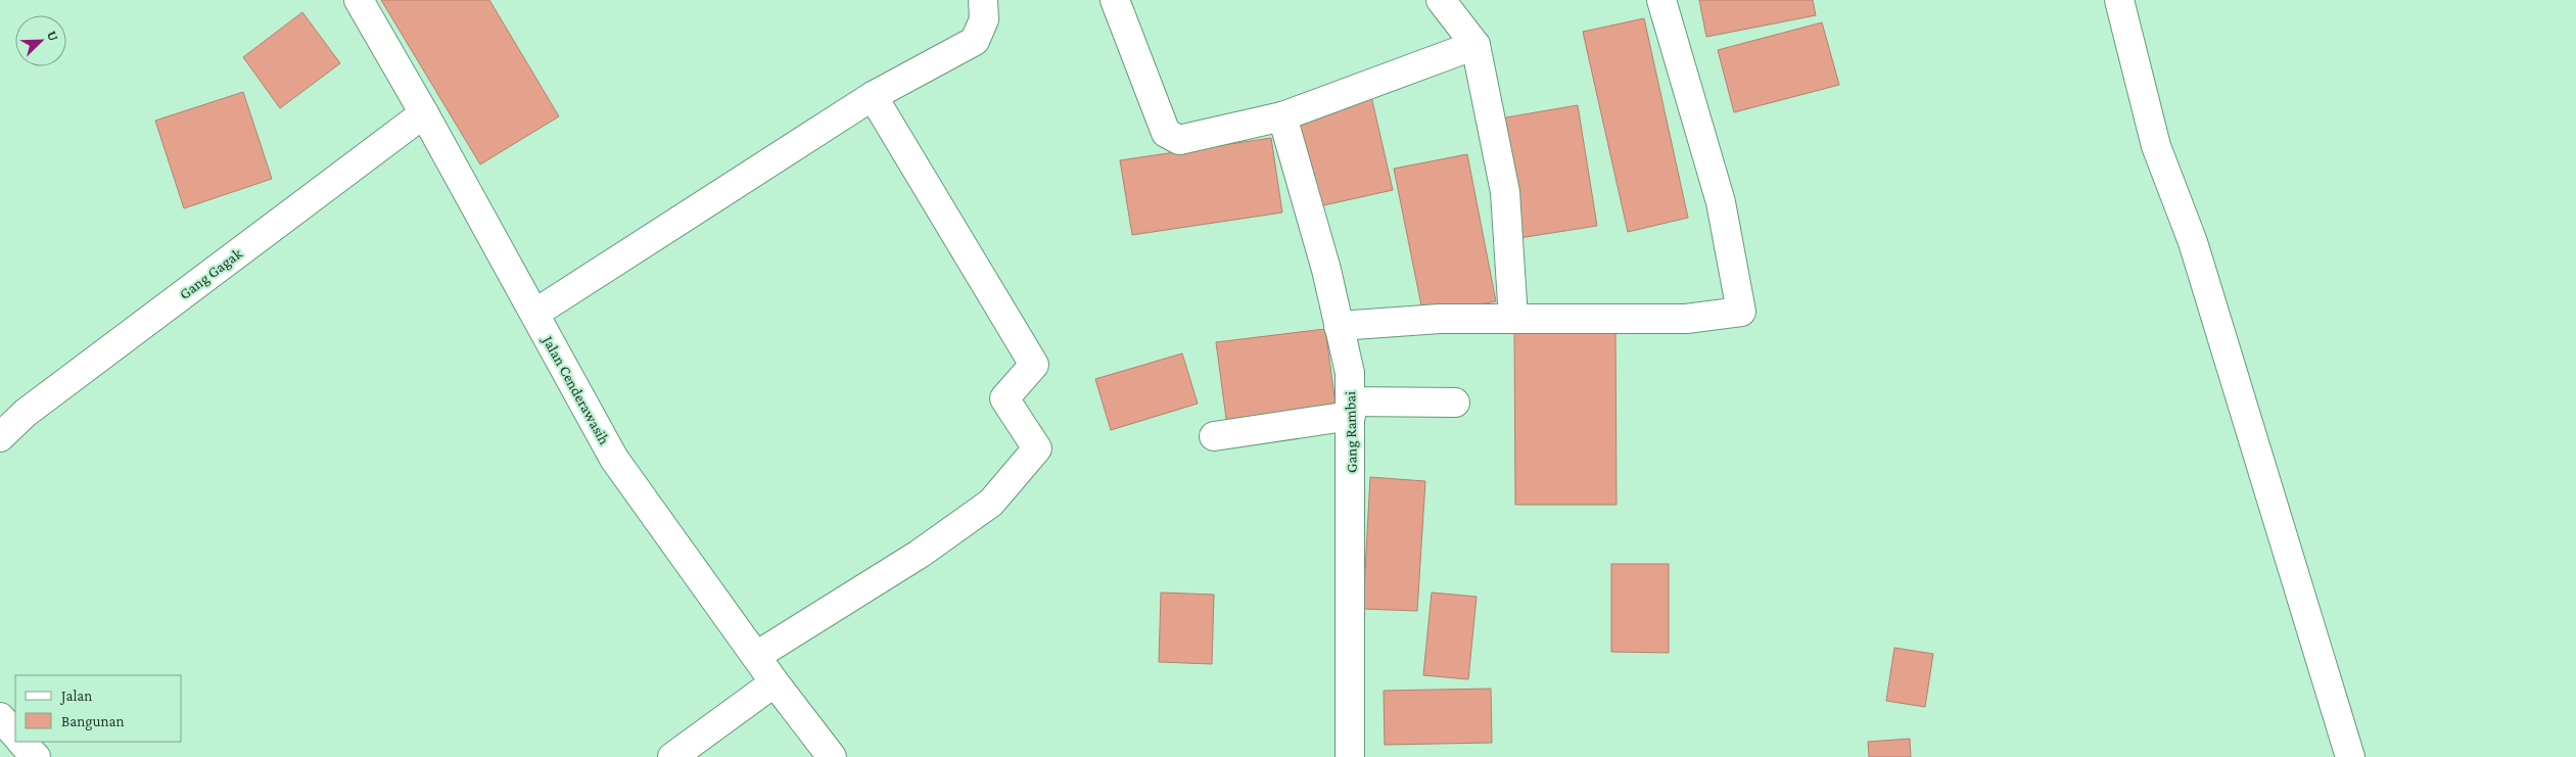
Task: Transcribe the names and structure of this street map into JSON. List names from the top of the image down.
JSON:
{
  "streets": {
    "street": ["Gang Gagak", "Jalan Cenderawasih", "Gang Rambai"]
  },
  "crossings": [
    ["Gang Gagak", "Jalan Cenderawasih"]
  ],
  "legend": ["Jalan", "Bangunan"],
  "north": "top right"
}
